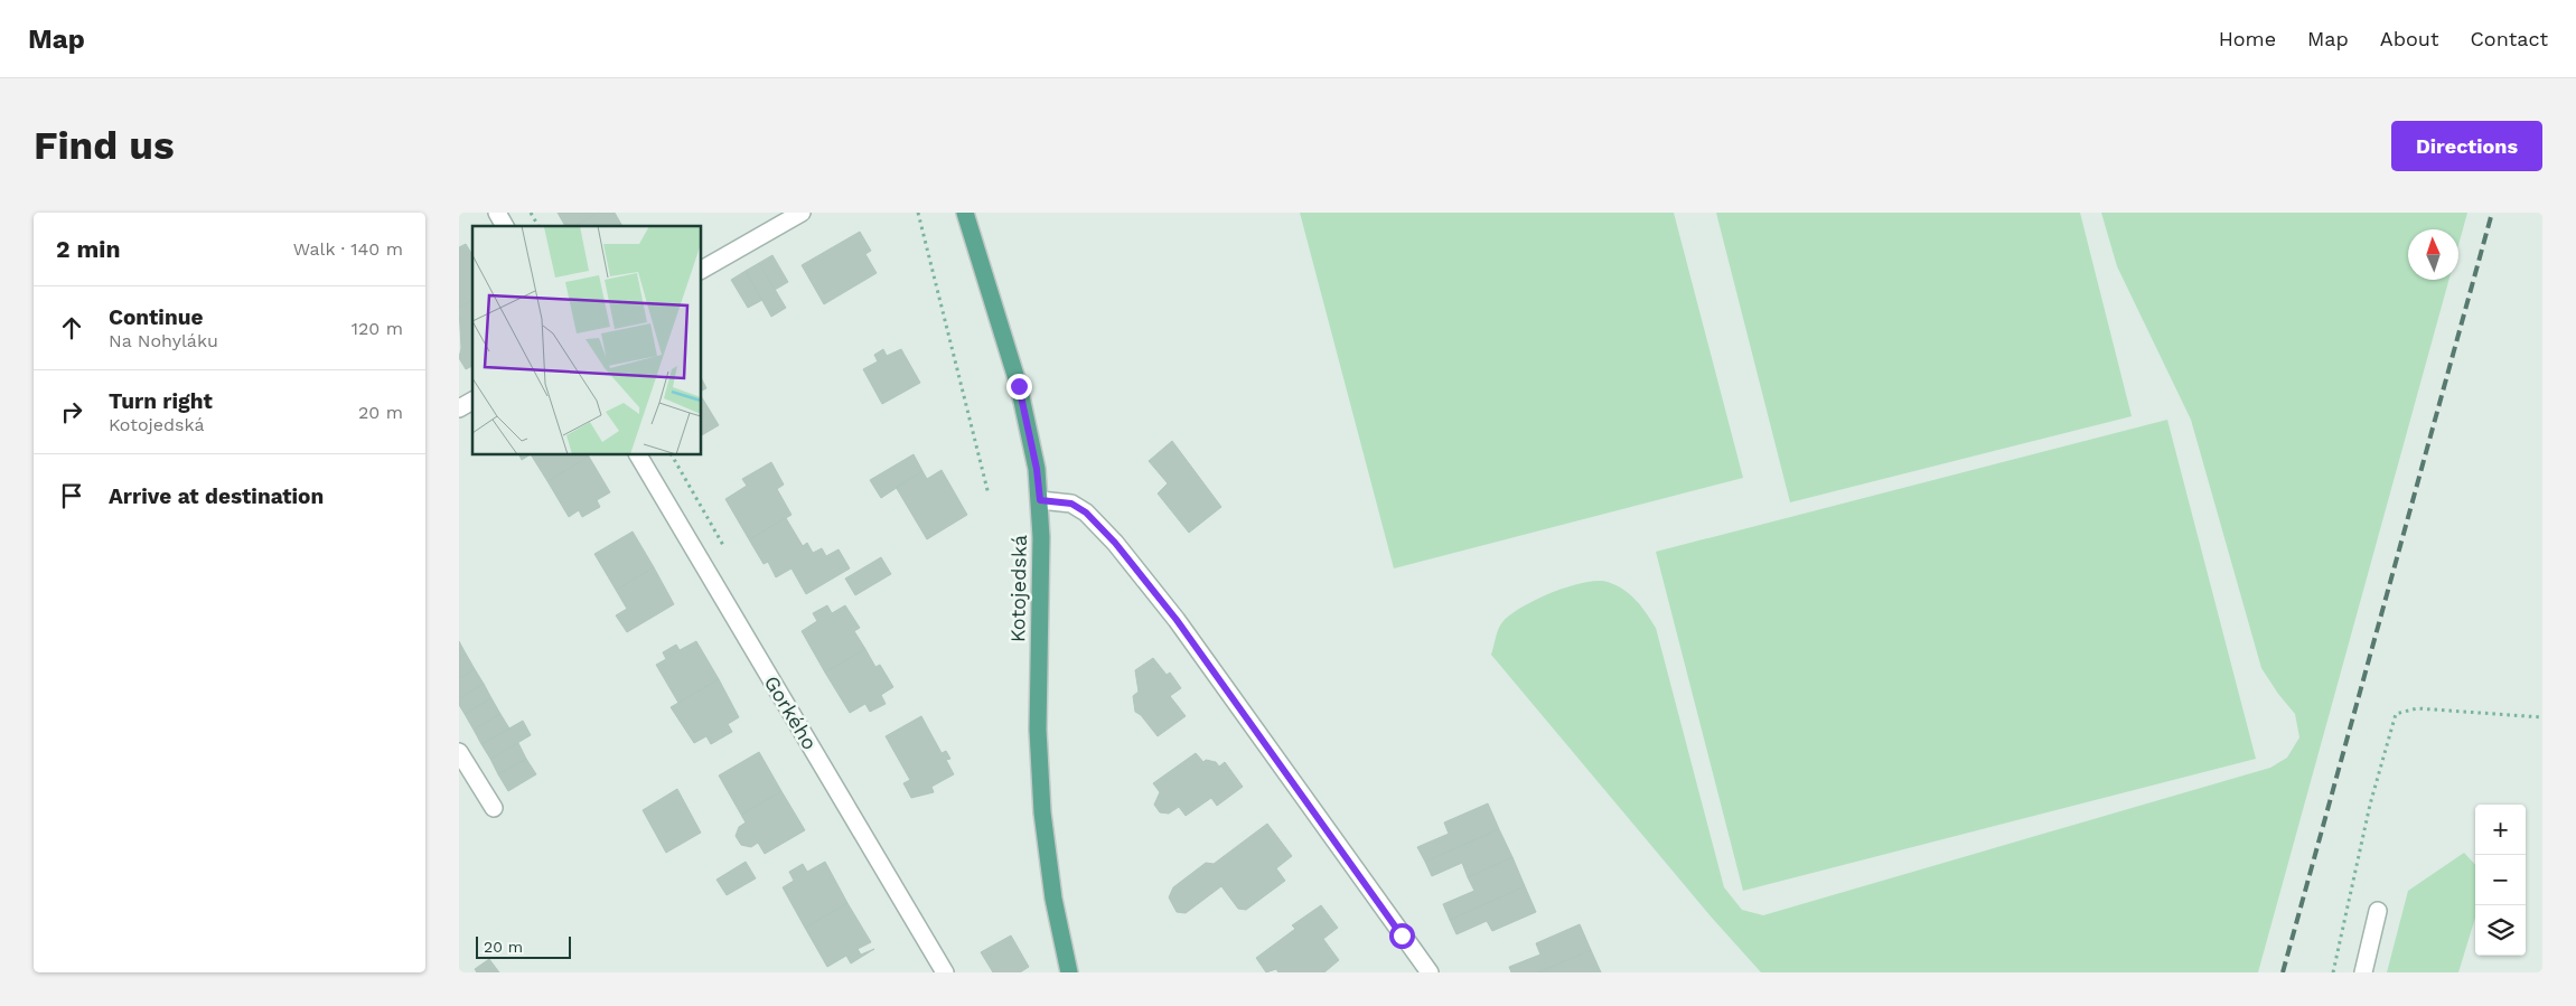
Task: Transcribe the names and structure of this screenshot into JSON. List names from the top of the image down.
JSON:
{
  "streets": {
    "main road": ["Kotojedská"],
    "street": ["Gorkého"]
  },
  "scale_bar": "20 m",
  "north": "top",
  "page": {
    "header": "Map",
    "nav": [
      "Home",
      "Map",
      "About",
      "Contact"
    ],
    "buttons": "Directions",
    "title": "Find us",
    "heading": ["2 min", "Walk · 140 m"],
    "list": [
      ["Continue", "Na Nohyláku", "120 m"],
      ["Turn right", "Kotojedská", "20 m"],
      "Arrive at destination"
    ],
    "map_buttons": ["+", "−"],
    "scale": "20 m"
  }
}
